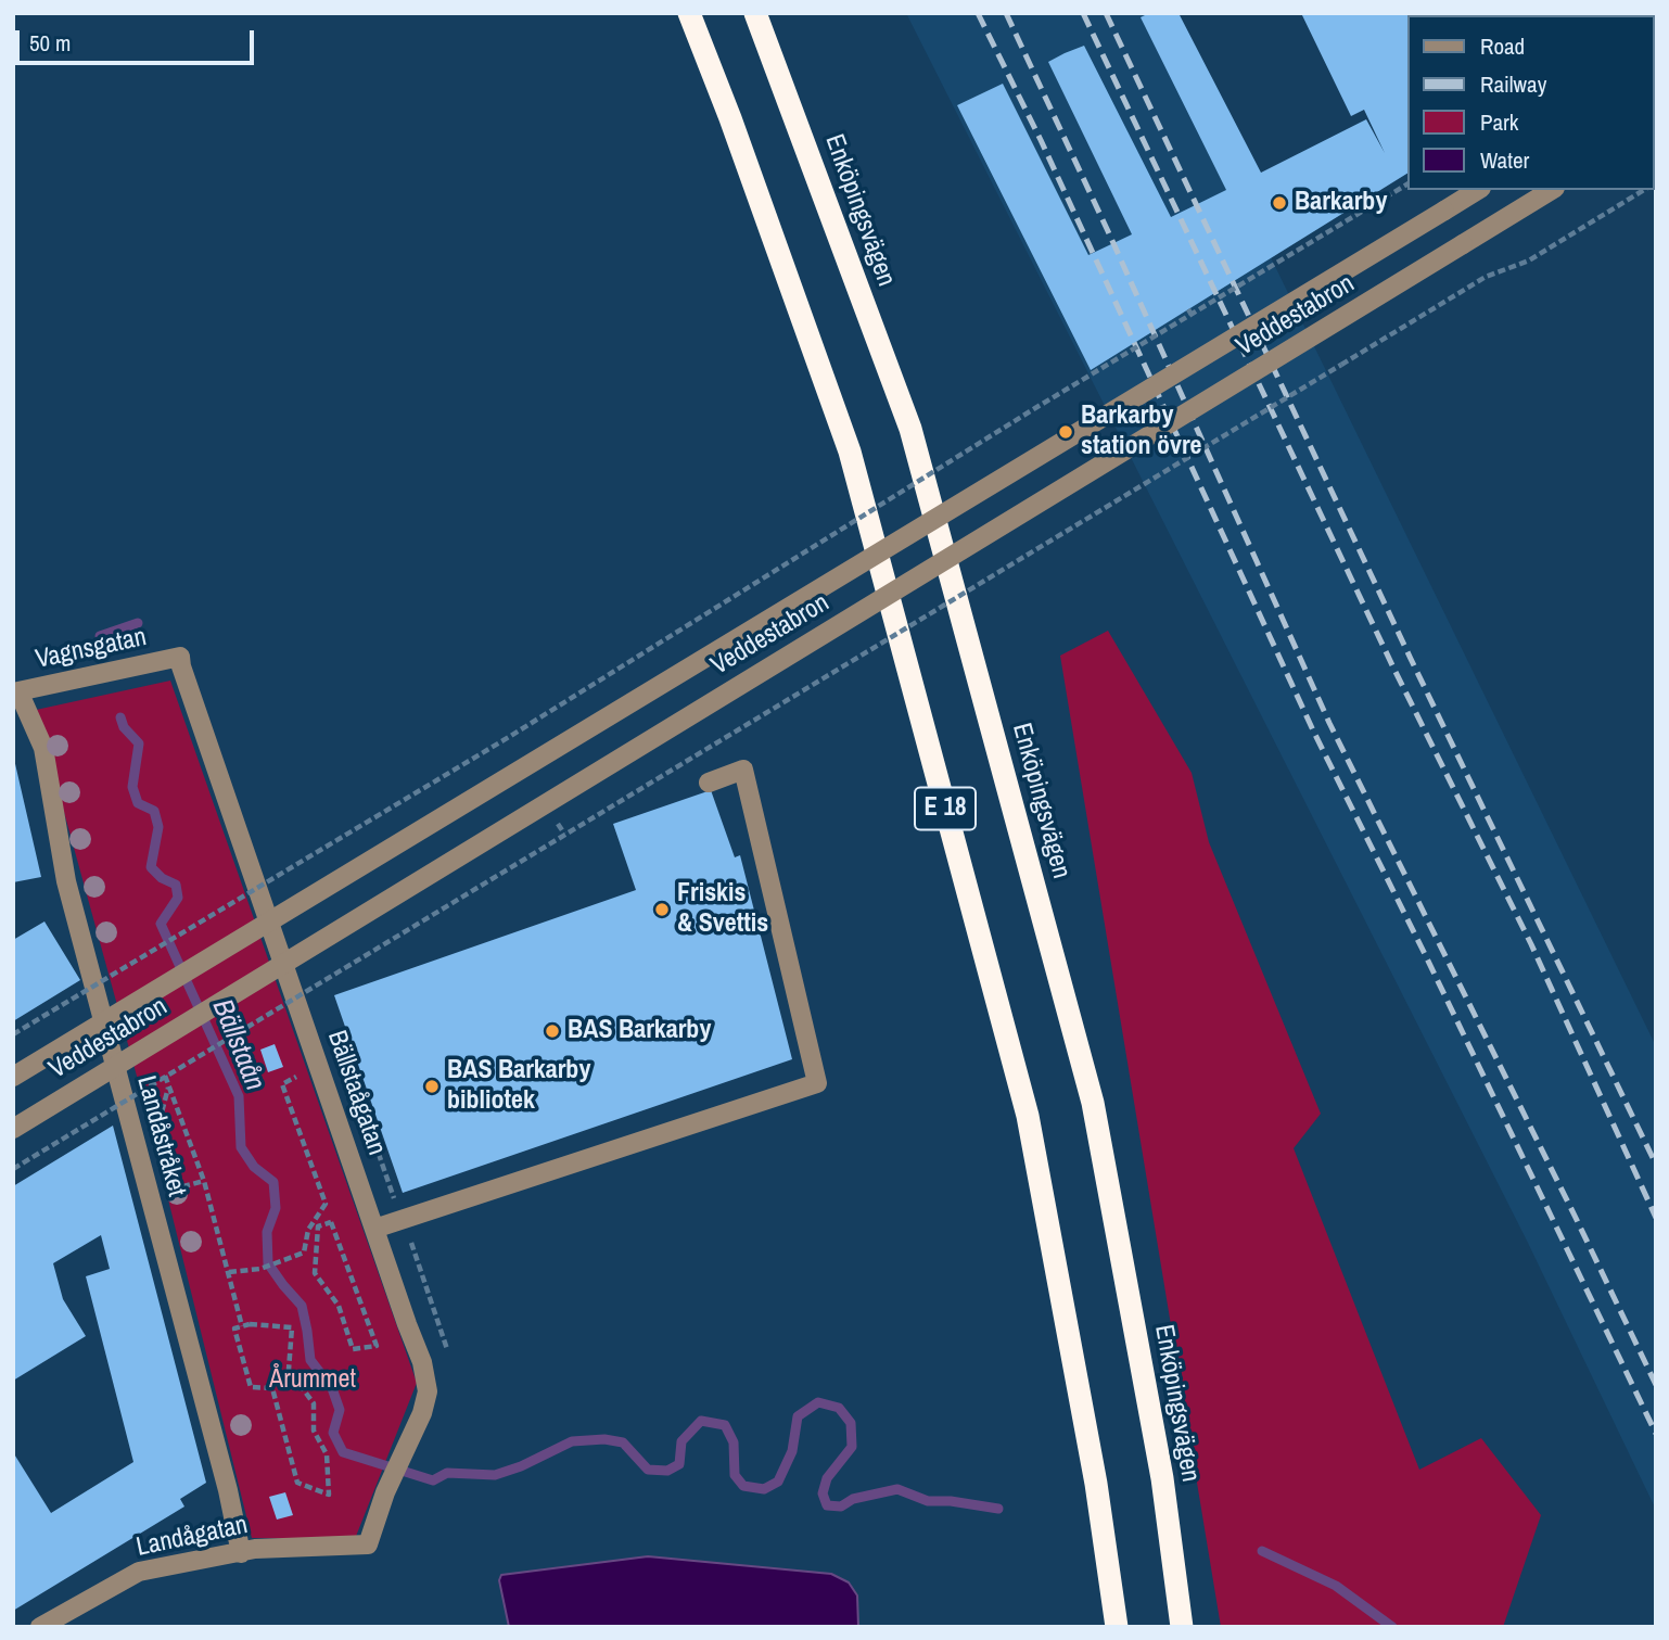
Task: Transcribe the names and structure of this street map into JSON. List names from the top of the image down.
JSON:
{
  "streets": {
    "highway": ["Enköpingsvägen", "E 18"],
    "street": [
      "Veddestabron",
      "Vagnsgatan",
      "Bällstaågatan",
      "Landåstråket",
      "Landågatan"
    ]
  },
  "crossings": [
    ["Vagnsgatan", "Bällstaågatan"],
    ["Vagnsgatan", "Landåstråket"],
    ["Bällstaågatan", "Landågatan"],
    ["Landåstråket", "Landågatan"]
  ],
  "water": ["Bällstaån"],
  "parks": ["Årummet"],
  "places": [
    "Barkarby",
    "Barkarby station övre",
    "Friskis & Svettis",
    "BAS Barkarby",
    "BAS Barkarby bibliotek"
  ],
  "legend": [
    "Road",
    "Railway",
    "Park",
    "Water"
  ],
  "scale_bar": "50 m"
}
